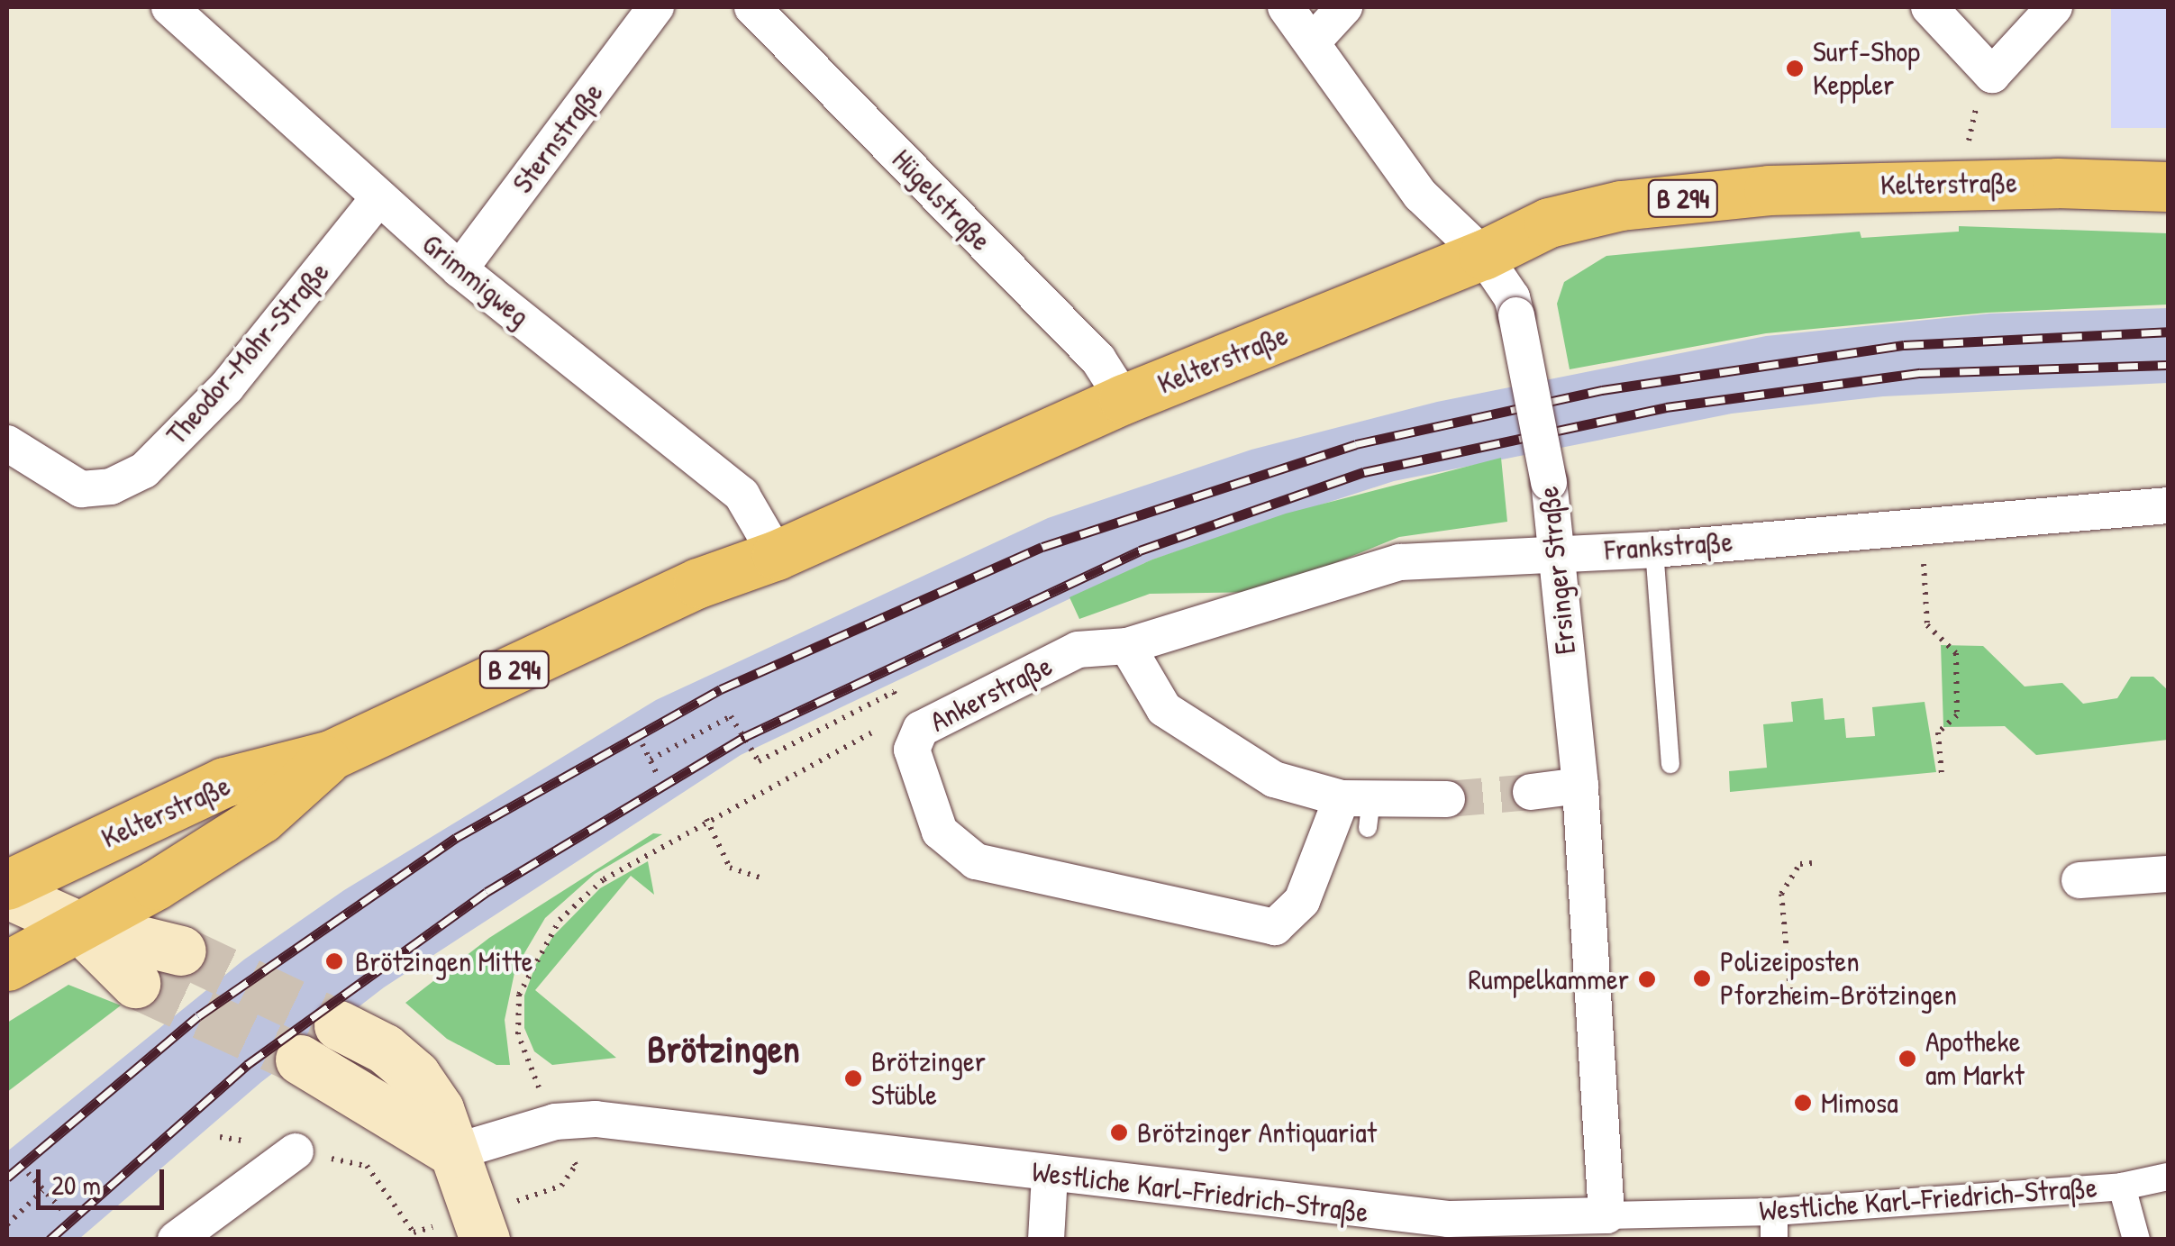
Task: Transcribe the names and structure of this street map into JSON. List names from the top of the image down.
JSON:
{
  "streets": {
    "main road": ["Kelterstraße", "B 294"],
    "street": [
      "Sternstraße",
      "Hügelstraße",
      "Grimmigweg",
      "Theodor-Mohr-Straße",
      "Frankstraße",
      "Ersinger Straße",
      "Ankerstraße",
      "Westliche Karl-Friedrich-Straße"
    ]
  },
  "crossings": [
    ["Sternstraße", "Grimmigweg"],
    ["Kelterstraße", "B 294"],
    ["Kelterstraße", "Hügelstraße"],
    ["Kelterstraße", "Grimmigweg"],
    ["Kelterstraße", "Ersinger Straße"],
    ["Grimmigweg", "Theodor-Mohr-Straße"],
    ["Frankstraße", "Ersinger Straße"],
    ["Frankstraße", "Ankerstraße"],
    ["Ersinger Straße", "Westliche Karl-Friedrich-Straße"]
  ],
  "districts": ["Brötzingen"],
  "places": [
    "Surf-Shop Keppler",
    "Brötzingen Mitte",
    "Polizeiposten Pforzheim-Brötzingen",
    "Rumpelkammer",
    "Apotheke am Markt",
    "Brötzinger Stüble",
    "Mimosa",
    "Brötzinger Antiquariat"
  ],
  "scale_bar": "20 m"
}
